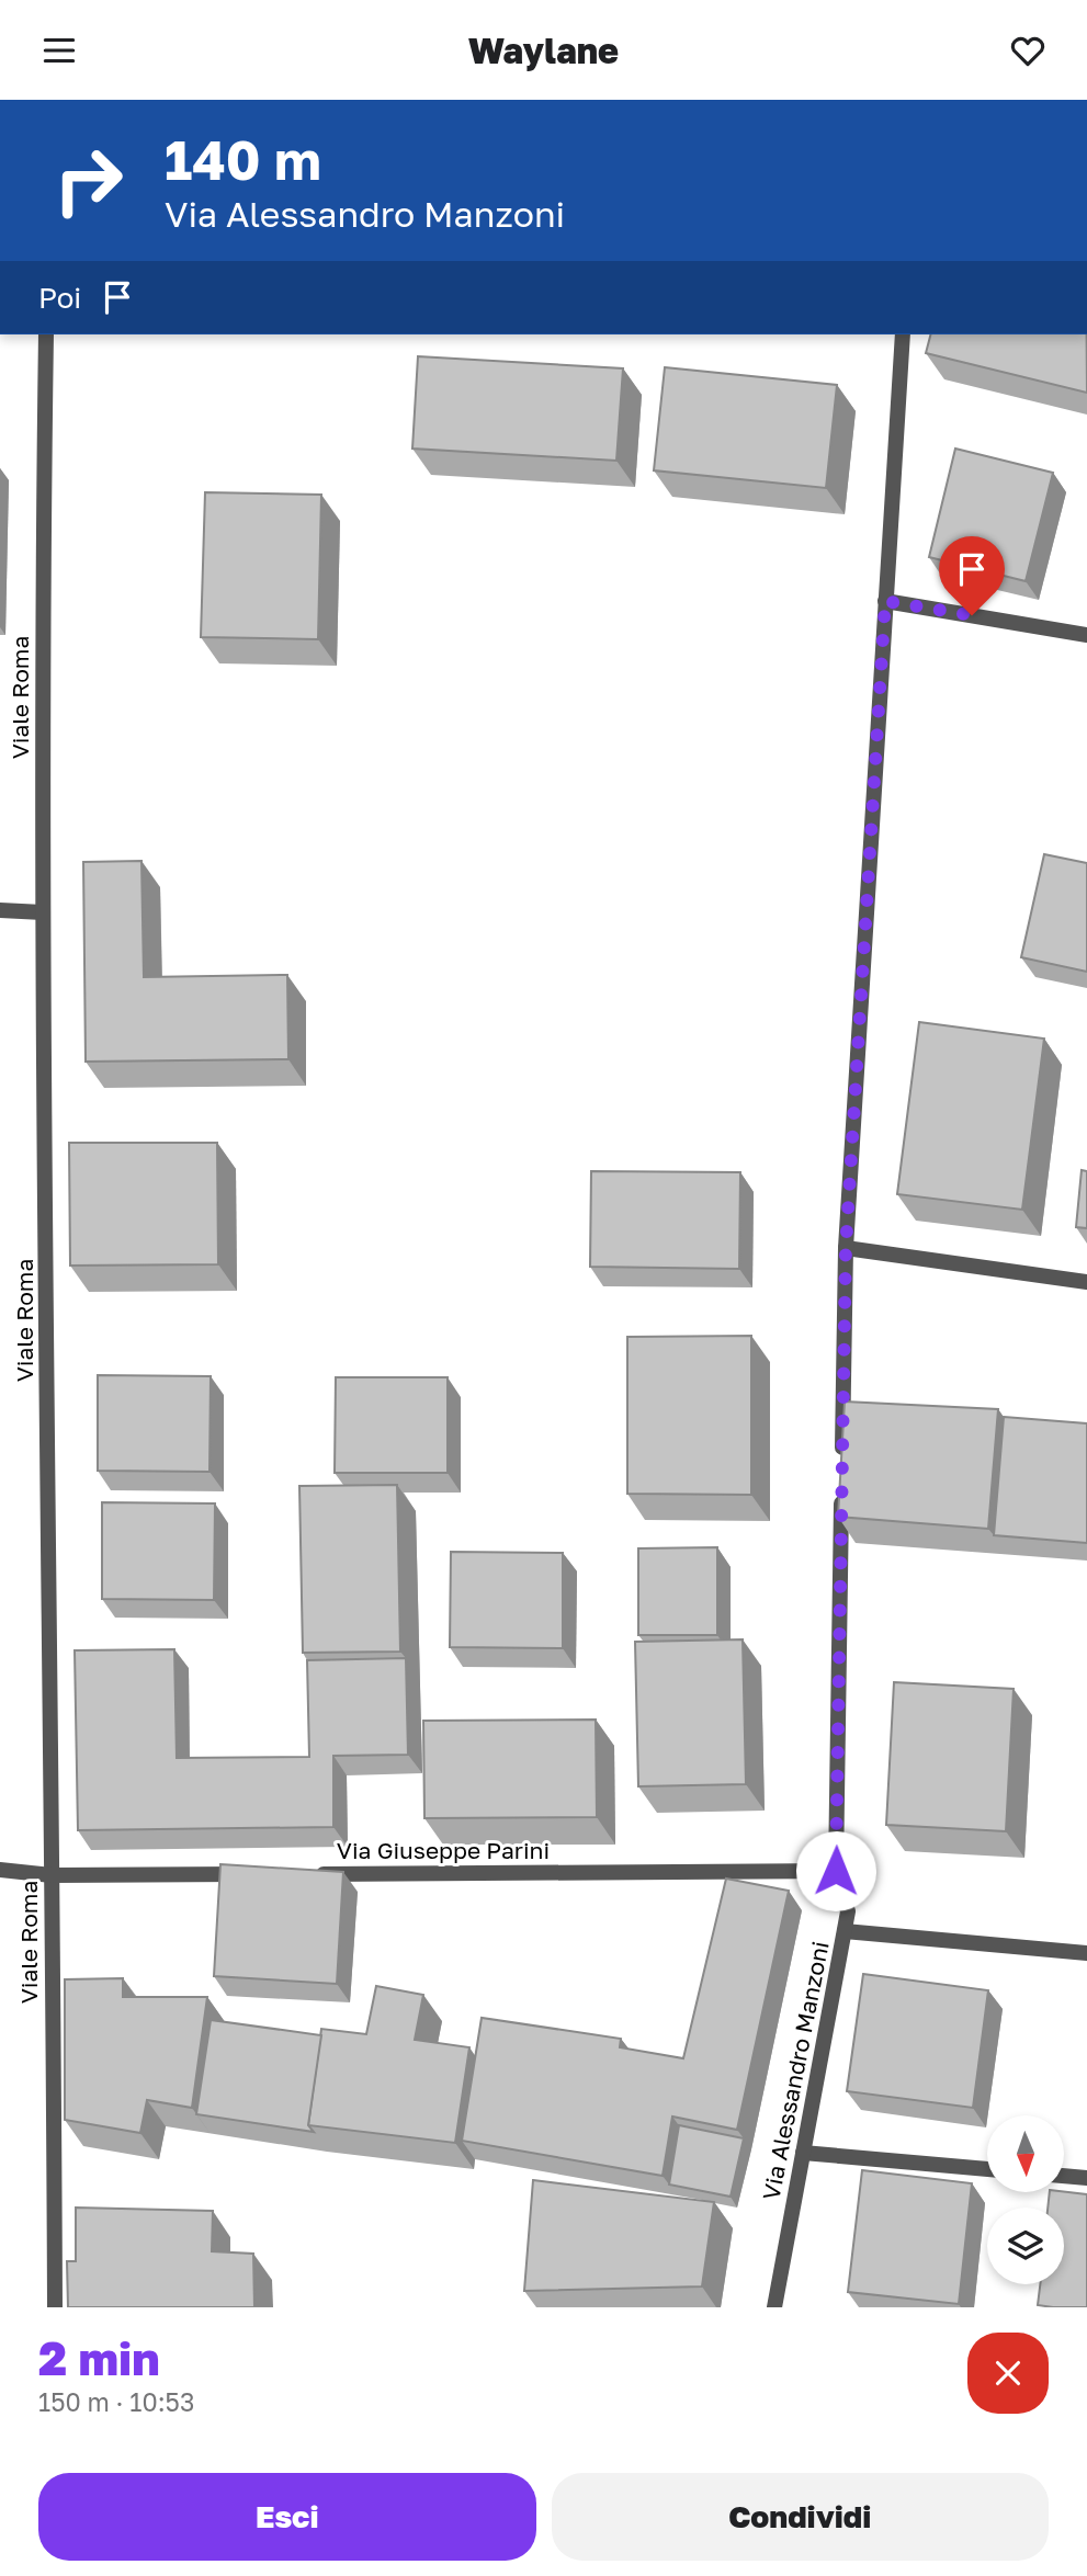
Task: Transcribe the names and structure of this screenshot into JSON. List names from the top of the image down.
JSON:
{
  "streets": {
    "street": ["Viale Roma", "Via Giuseppe Parini", "Via Alessandro Manzoni"]
  },
  "crossings": [
    ["Via Giuseppe Parini", "Via Alessandro Manzoni"]
  ],
  "north": "bottom",
  "page": {
    "header": "Waylane",
    "turn": ["140 m", "Via Alessandro Manzoni"],
    "then": "Poi",
    "heading": ["2 min", "150 m · 10:53"],
    "buttons": ["Esci", "Condividi"]
  }
}
